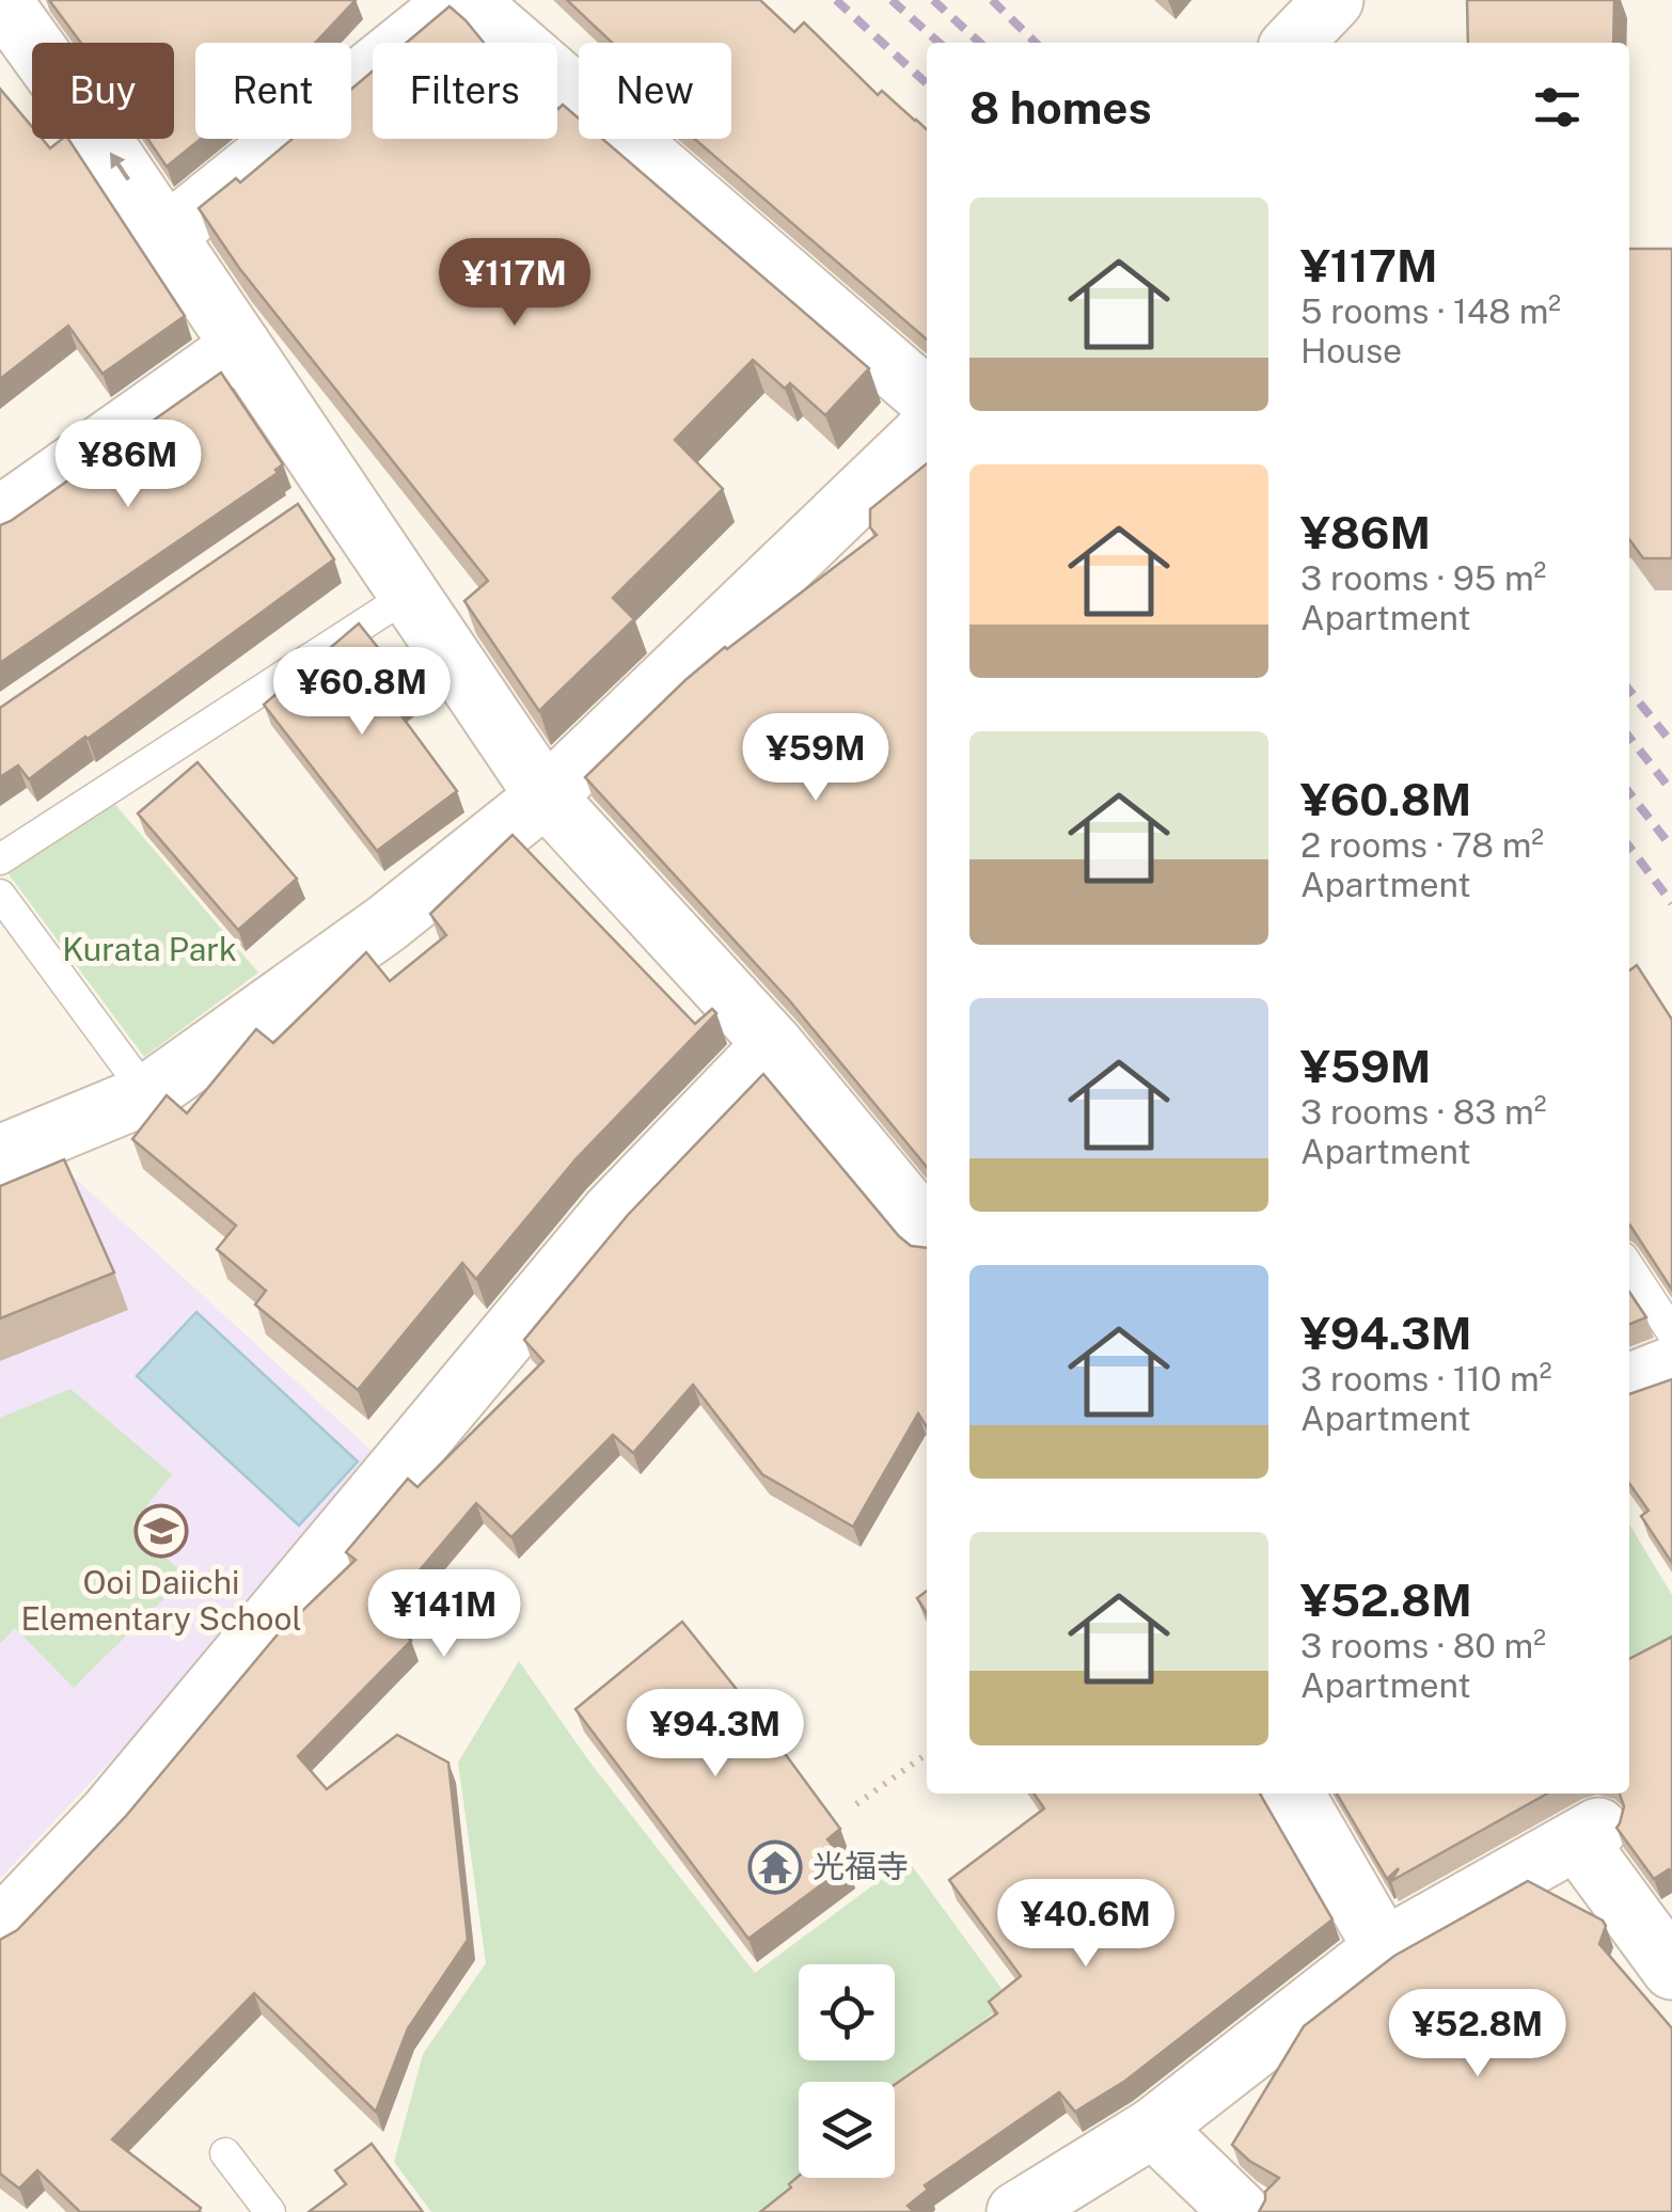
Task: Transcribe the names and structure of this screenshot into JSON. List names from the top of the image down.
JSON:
{
  "parks": ["Kurata Park"],
  "places": {
    "school or university": ["Ooi Daiichi Elementary School"],
    "temple": ["光福寺"]
  },
  "page": {
    "chip": [
      "Buy",
      "Rent",
      "Filters",
      "New"
    ],
    "heading": "8 homes",
    "list": [
      {
        "name": "¥117M",
        "note": "5 rooms · 148 m² · House"
      },
      {
        "name": "¥86M",
        "note": "3 rooms · 95 m² · Apartment"
      },
      {
        "name": "¥60.8M",
        "note": "2 rooms · 78 m² · Apartment"
      },
      {
        "name": "¥59M",
        "note": "3 rooms · 83 m² · Apartment"
      },
      {
        "name": "¥94.3M",
        "note": "3 rooms · 110 m² · Apartment"
      },
      {
        "name": "¥52.8M",
        "note": "3 rooms · 80 m² · Apartment"
      }
    ],
    "price": [
      "¥117M",
      "¥86M",
      "¥60.8M",
      "¥59M",
      "¥141M",
      "¥94.3M",
      "¥40.6M",
      "¥52.8M"
    ]
  }
}
